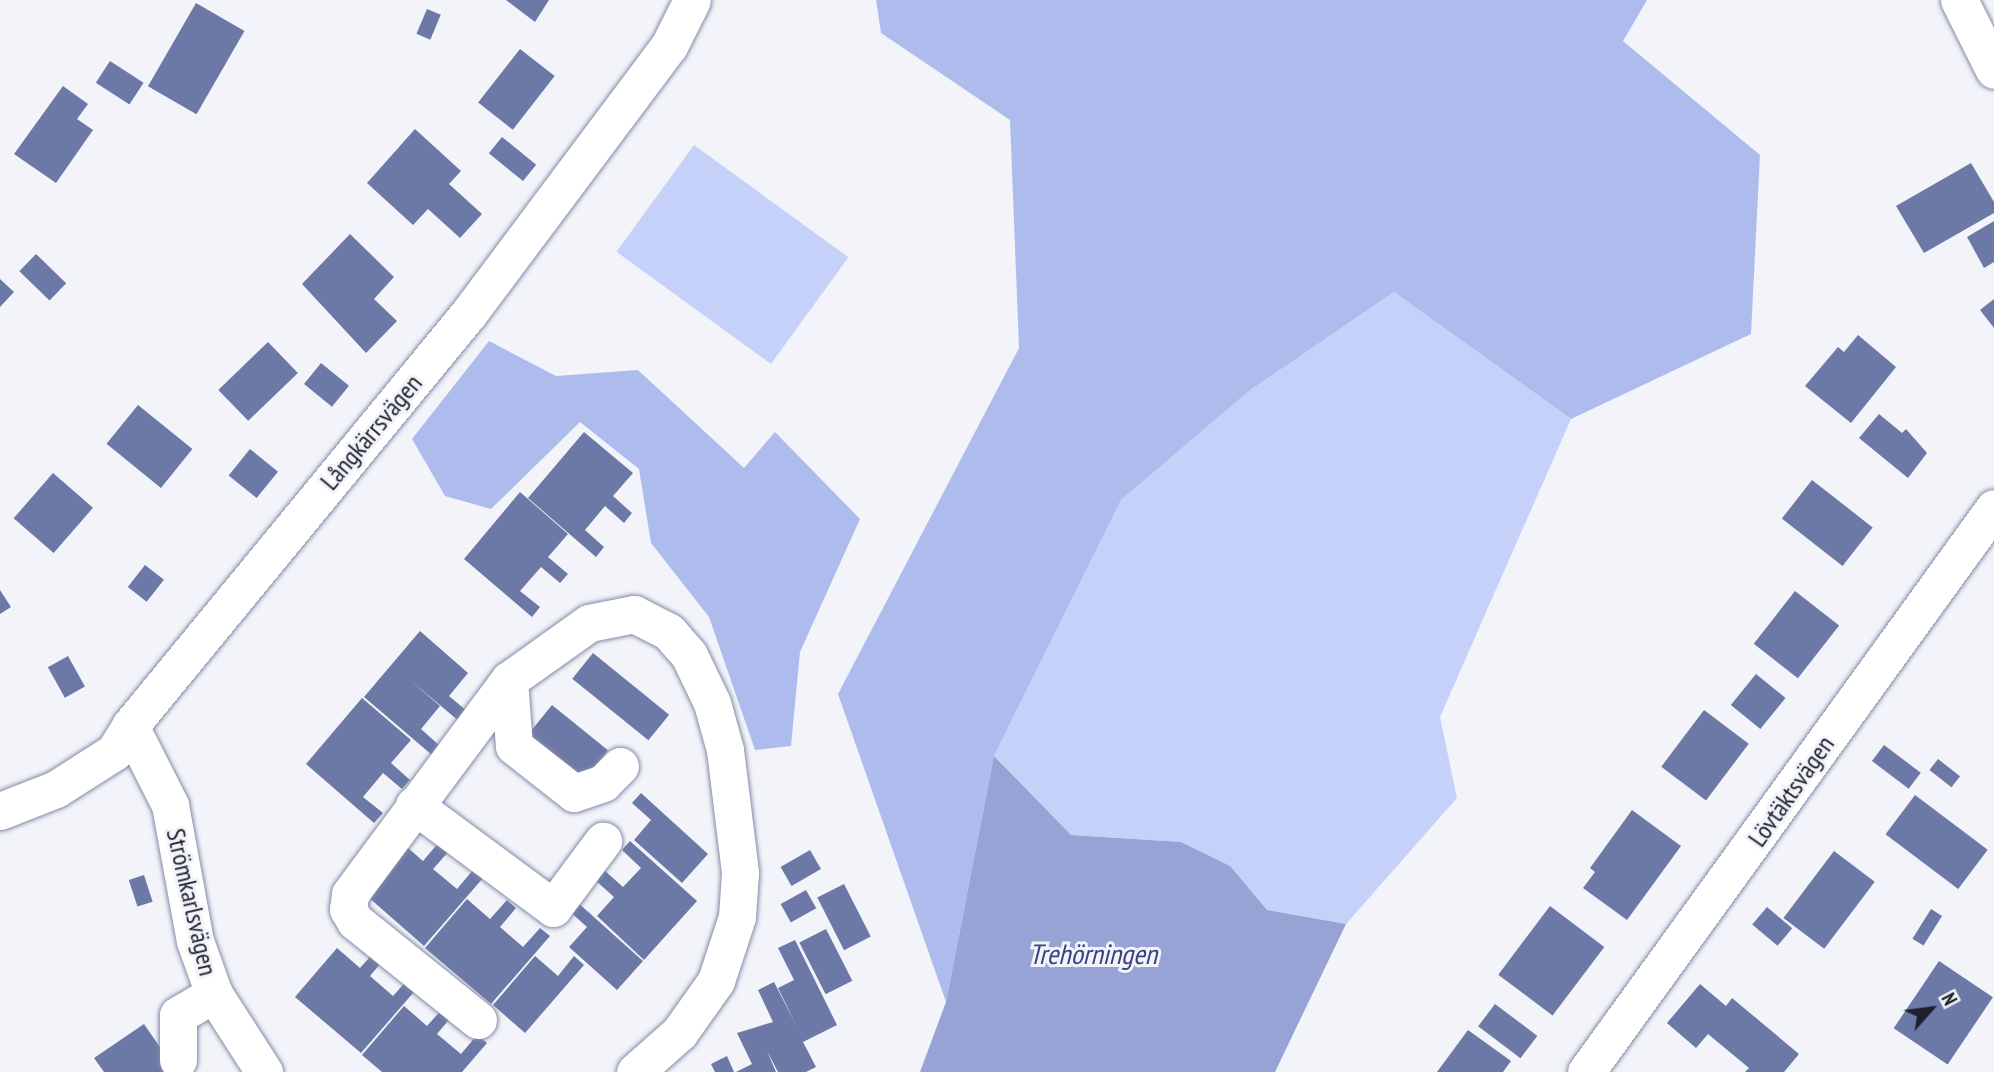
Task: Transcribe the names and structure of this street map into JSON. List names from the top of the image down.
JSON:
{
  "streets": {
    "street": ["Långkärrsvägen", "Lövtäktsvägen", "Strömkarlsvägen"]
  },
  "crossings": [
    ["Långkärrsvägen", "Strömkarlsvägen"]
  ],
  "water": ["Trehörningen"],
  "north": "top right"
}
